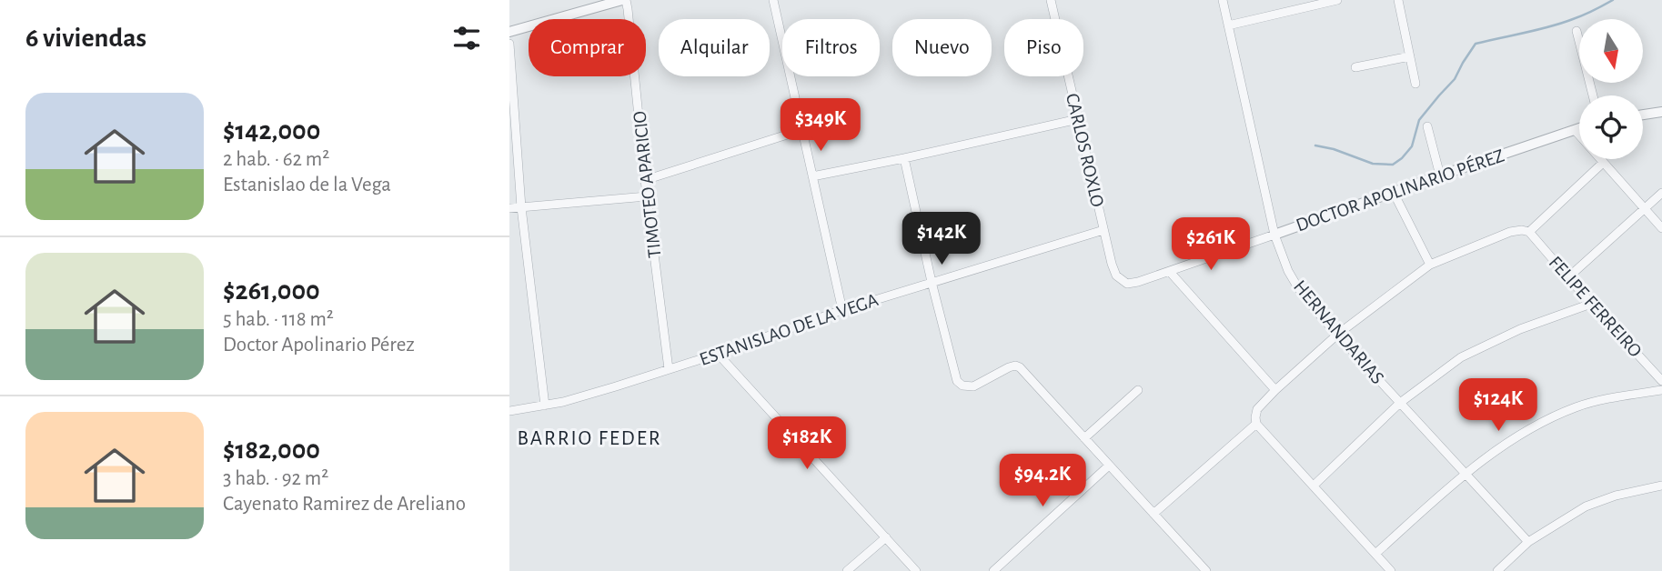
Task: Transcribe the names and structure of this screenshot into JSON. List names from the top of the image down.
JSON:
{
  "streets": {
    "street": [
      "CARLOS ROXLO",
      "TIMOTEO APARICIO",
      "DOCTOR APOLINARIO PÉREZ",
      "FELIPE FERREIRO",
      "ESTANISLAO DE LA VEGA",
      "HERNANDARIAS"
    ]
  },
  "crossings": [
    ["CARLOS ROXLO", "DOCTOR APOLINARIO PÉREZ"],
    ["CARLOS ROXLO", "ESTANISLAO DE LA VEGA"],
    ["TIMOTEO APARICIO", "ESTANISLAO DE LA VEGA"],
    ["DOCTOR APOLINARIO PÉREZ", "HERNANDARIAS"]
  ],
  "districts": ["BARRIO FEDER"],
  "north": "bottom",
  "page": {
    "heading": "6 viviendas",
    "chip": [
      "Comprar",
      "Alquilar",
      "Filtros",
      "Nuevo",
      "Piso"
    ],
    "list": [
      {
        "name": "$142,000",
        "note": "2 hab. · 62 m² · Estanislao de la Vega"
      },
      {
        "name": "$261,000",
        "note": "5 hab. · 118 m² · Doctor Apolinario Pérez"
      },
      {
        "name": "$182,000",
        "note": "3 hab. · 92 m² · Cayenato Ramirez de Areliano"
      }
    ],
    "price": [
      "$349K",
      "$142K",
      "$261K",
      "$124K",
      "$182K",
      "$94.2K"
    ]
  }
}
